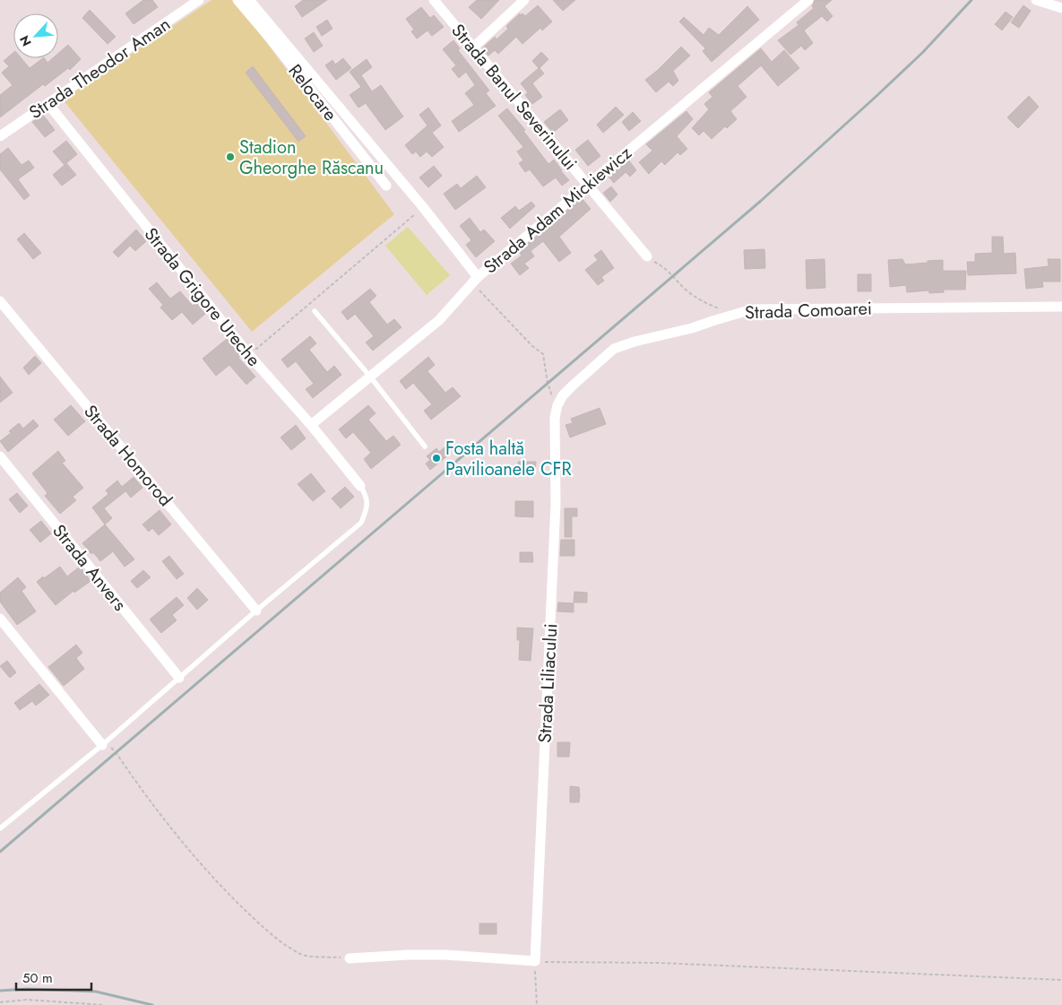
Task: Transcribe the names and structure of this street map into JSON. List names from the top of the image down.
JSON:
{
  "streets": {
    "street": [
      "Strada Theodor Aman",
      "Relocare",
      "Strada Banul Severinului",
      "Strada Adam Mickiewicz",
      "Strada Grigore Ureche",
      "Strada Comoarei",
      "Strada Homorod",
      "Strada Anvers",
      "Strada Liliacului"
    ]
  },
  "crossings": [
    ["Strada Theodor Aman", "Strada Grigore Ureche"],
    ["Strada Banul Severinului", "Strada Adam Mickiewicz"],
    ["Strada Adam Mickiewicz", "Strada Grigore Ureche"],
    ["Strada Comoarei", "Strada Liliacului"]
  ],
  "places": ["Stadion Gheorghe Răscanu", "Fosta haltă Pavilioanele CFR"],
  "scale_bar": "50 m",
  "north": "bottom left"
}
